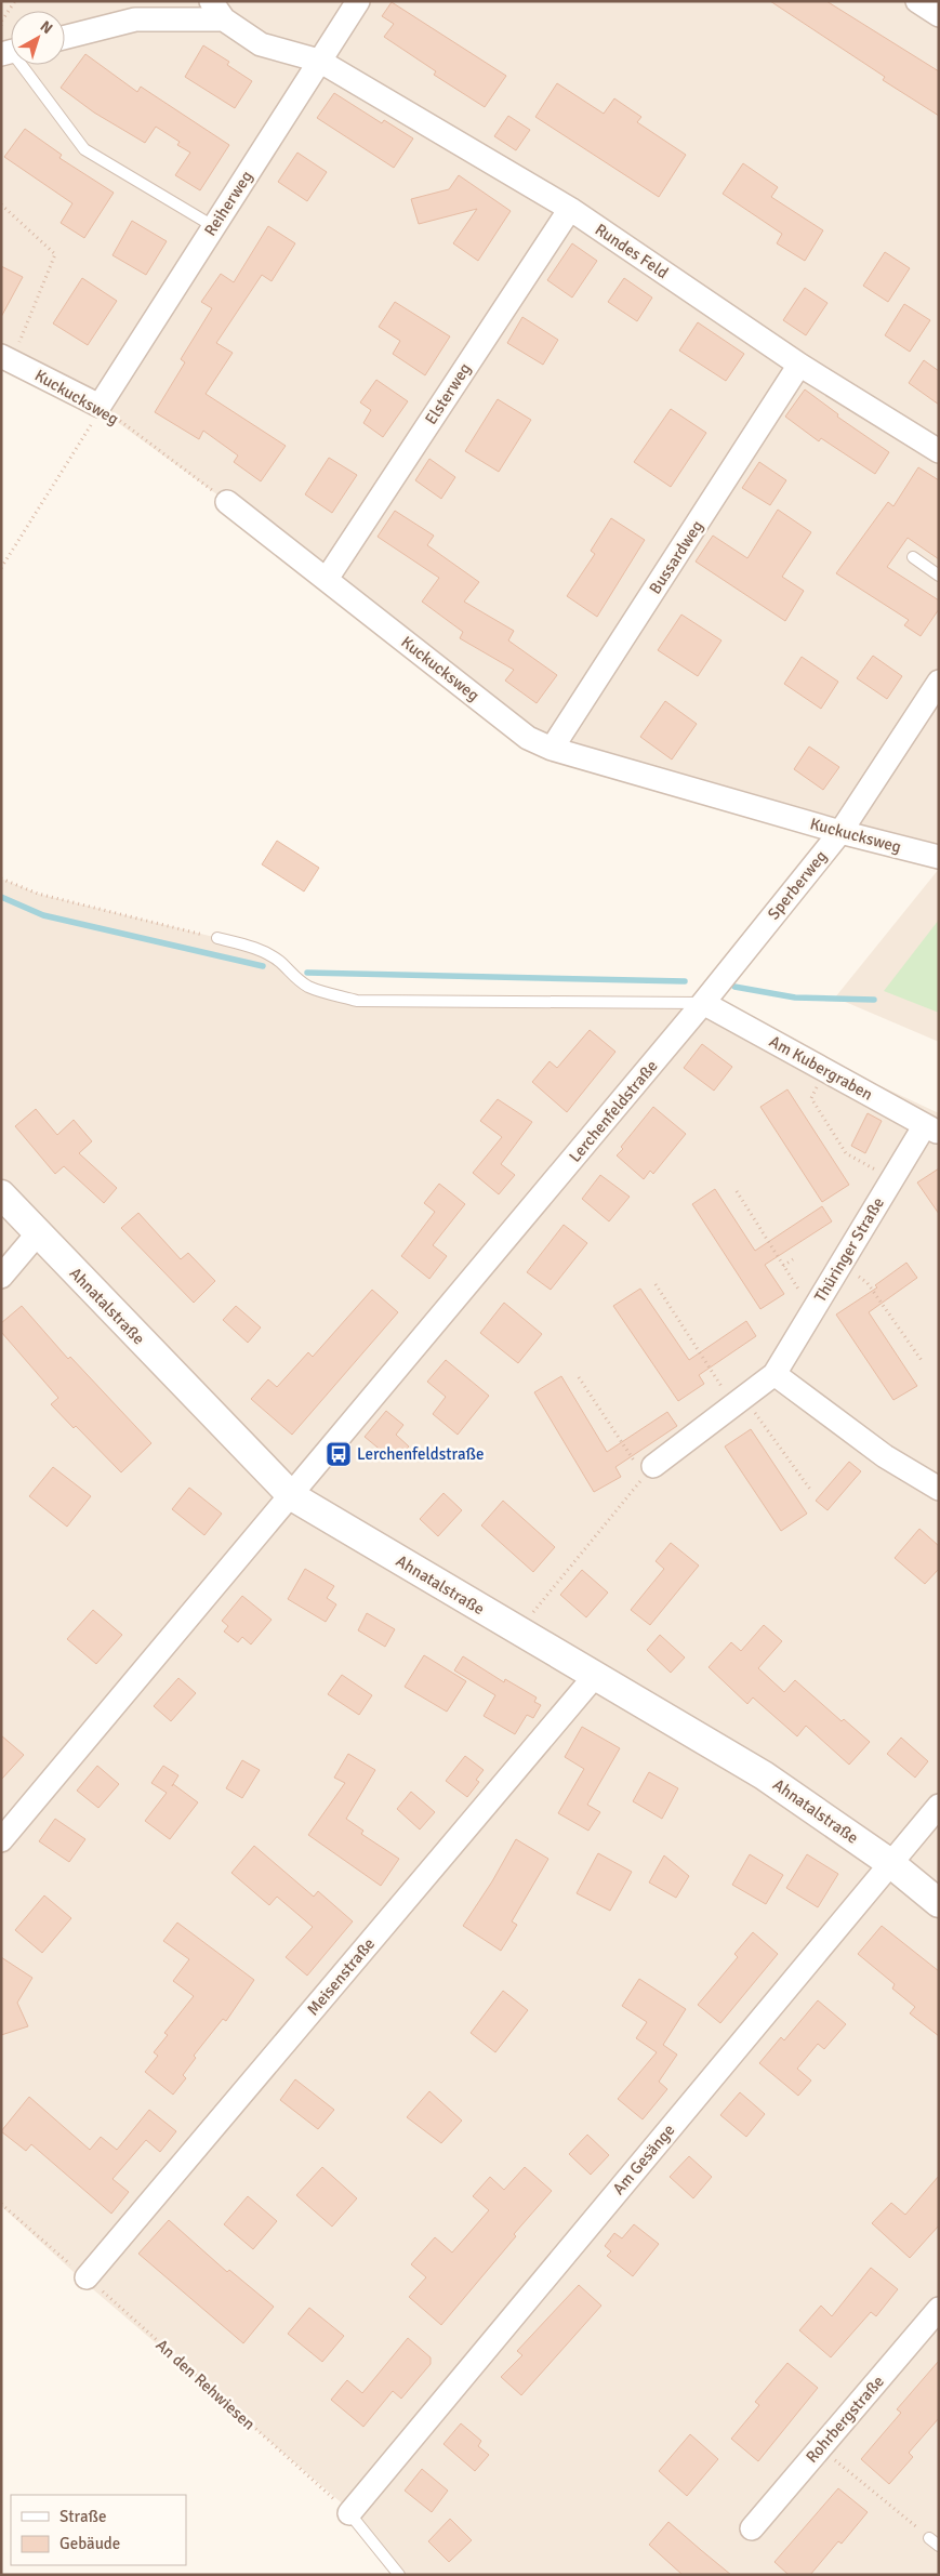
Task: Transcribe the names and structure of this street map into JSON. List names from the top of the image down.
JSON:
{
  "streets": {
    "street": [
      "Reiherweg",
      "Rundes Feld",
      "Elsterweg",
      "Kuckucksweg",
      "Bussardweg",
      "Sperberweg",
      "Am Kubergraben",
      "Lerchenfeldstraße",
      "Thüringer Straße",
      "Ahnatalstraße",
      "Meisenstraße",
      "Am Gesänge",
      "Rohrbergstraße"
    ],
    "path": ["An den Rehwiesen"]
  },
  "crossings": [
    ["Reiherweg", "Rundes Feld"],
    ["Reiherweg", "Kuckucksweg"],
    ["Rundes Feld", "Elsterweg"],
    ["Rundes Feld", "Bussardweg"],
    ["Elsterweg", "Kuckucksweg"],
    ["Kuckucksweg", "Bussardweg"],
    ["Kuckucksweg", "Sperberweg"],
    ["Sperberweg", "Am Kubergraben"],
    ["Sperberweg", "Lerchenfeldstraße"],
    ["Am Kubergraben", "Lerchenfeldstraße"],
    ["Am Kubergraben", "Thüringer Straße"],
    ["Lerchenfeldstraße", "Ahnatalstraße"],
    ["Ahnatalstraße", "Meisenstraße"],
    ["Ahnatalstraße", "Am Gesänge"],
    ["Meisenstraße", "An den Rehwiesen"],
    ["Am Gesänge", "An den Rehwiesen"]
  ],
  "places": {
    "bus stop": ["Lerchenfeldstraße"]
  },
  "legend": ["Straße", "Gebäude"],
  "north": "top right"
}
